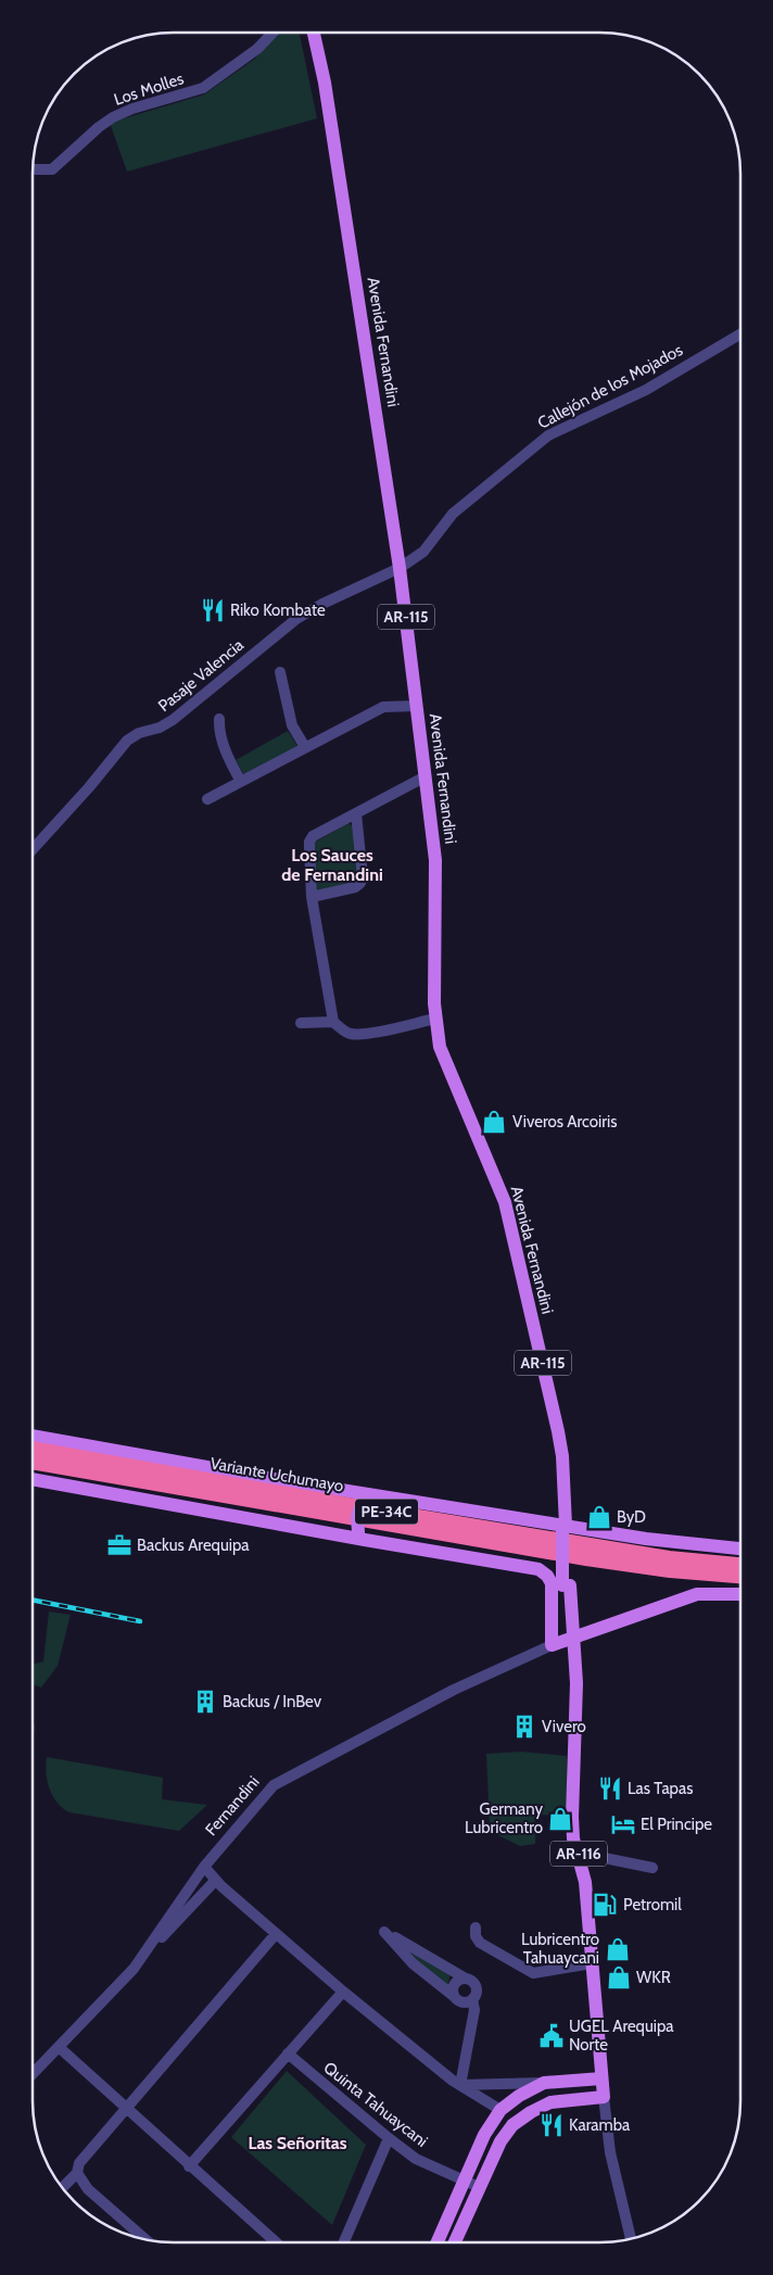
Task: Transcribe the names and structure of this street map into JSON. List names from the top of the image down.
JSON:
{
  "streets": {
    "highway": ["Variante Uchumayo", "PE-34C"],
    "main road": ["Avenida Fernandini", "AR-115", "AR-116"],
    "street": [
      "Los Molles",
      "Callejón de los Mojados",
      "Pasaje Valencia",
      "Fernandini",
      "Quinta Tahuaycani"
    ]
  },
  "crossings": [
    ["Avenida Fernandini", "Callejón de los Mojados"],
    ["Avenida Fernandini", "Pasaje Valencia"],
    ["Avenida Fernandini", "Variante Uchumayo"],
    ["Avenida Fernandini", "AR-116"],
    ["Callejón de los Mojados", "Pasaje Valencia"],
    ["Variante Uchumayo", "AR-116"],
    ["Fernandini", "AR-116"]
  ],
  "districts": ["Los Sauces de Fernandini", "Las Señoritas"],
  "places": {
    "restaurant": ["Riko Kombate", "Las Tapas", "Karamba"],
    "shop": [
      "Viveros Arcoiris",
      "ByD",
      "Germany Lubricentro",
      "Lubricentro Tahuaycani",
      "WKR"
    ],
    "office": ["Backus Arequipa"],
    "building": ["Backus / InBev", "Vivero"],
    "hotel": ["El Principe"],
    "fuel station": ["Petromil"],
    "public building": ["UGEL Arequipa Norte"]
  }
}
